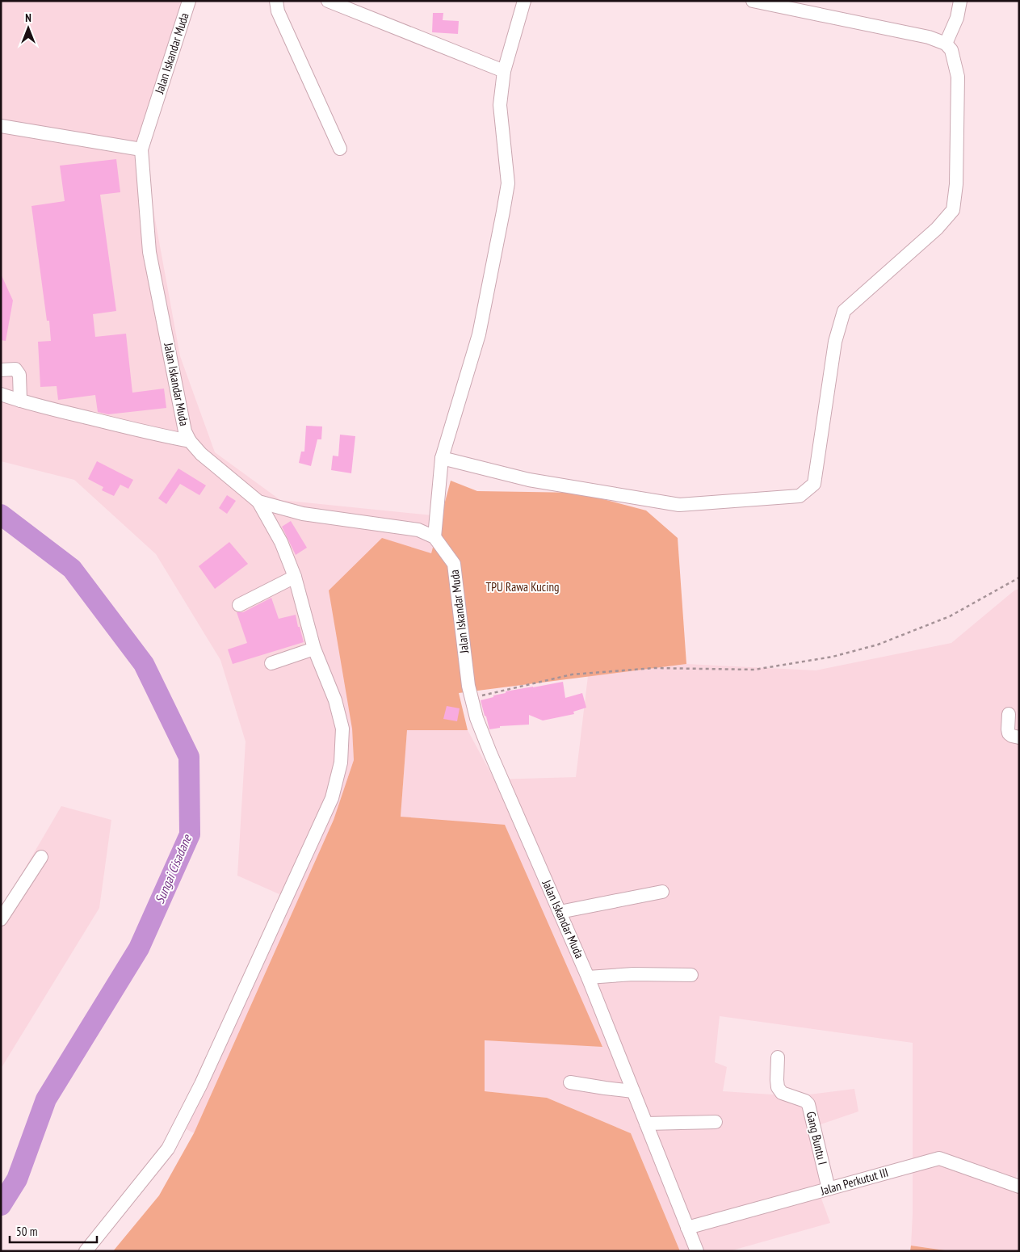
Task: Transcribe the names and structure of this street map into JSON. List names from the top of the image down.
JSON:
{
  "streets": {
    "street": ["Jalan Iskandar Muda", "Gang Buntu I", "Jalan Perkutut III"]
  },
  "crossings": [
    ["Jalan Iskandar Muda", "Jalan Perkutut III"],
    ["Gang Buntu I", "Jalan Perkutut III"]
  ],
  "water": ["Sungai Cisadane"],
  "parks": ["TPU Rawa Kucing"],
  "scale_bar": "50 m",
  "north": "top"
}
